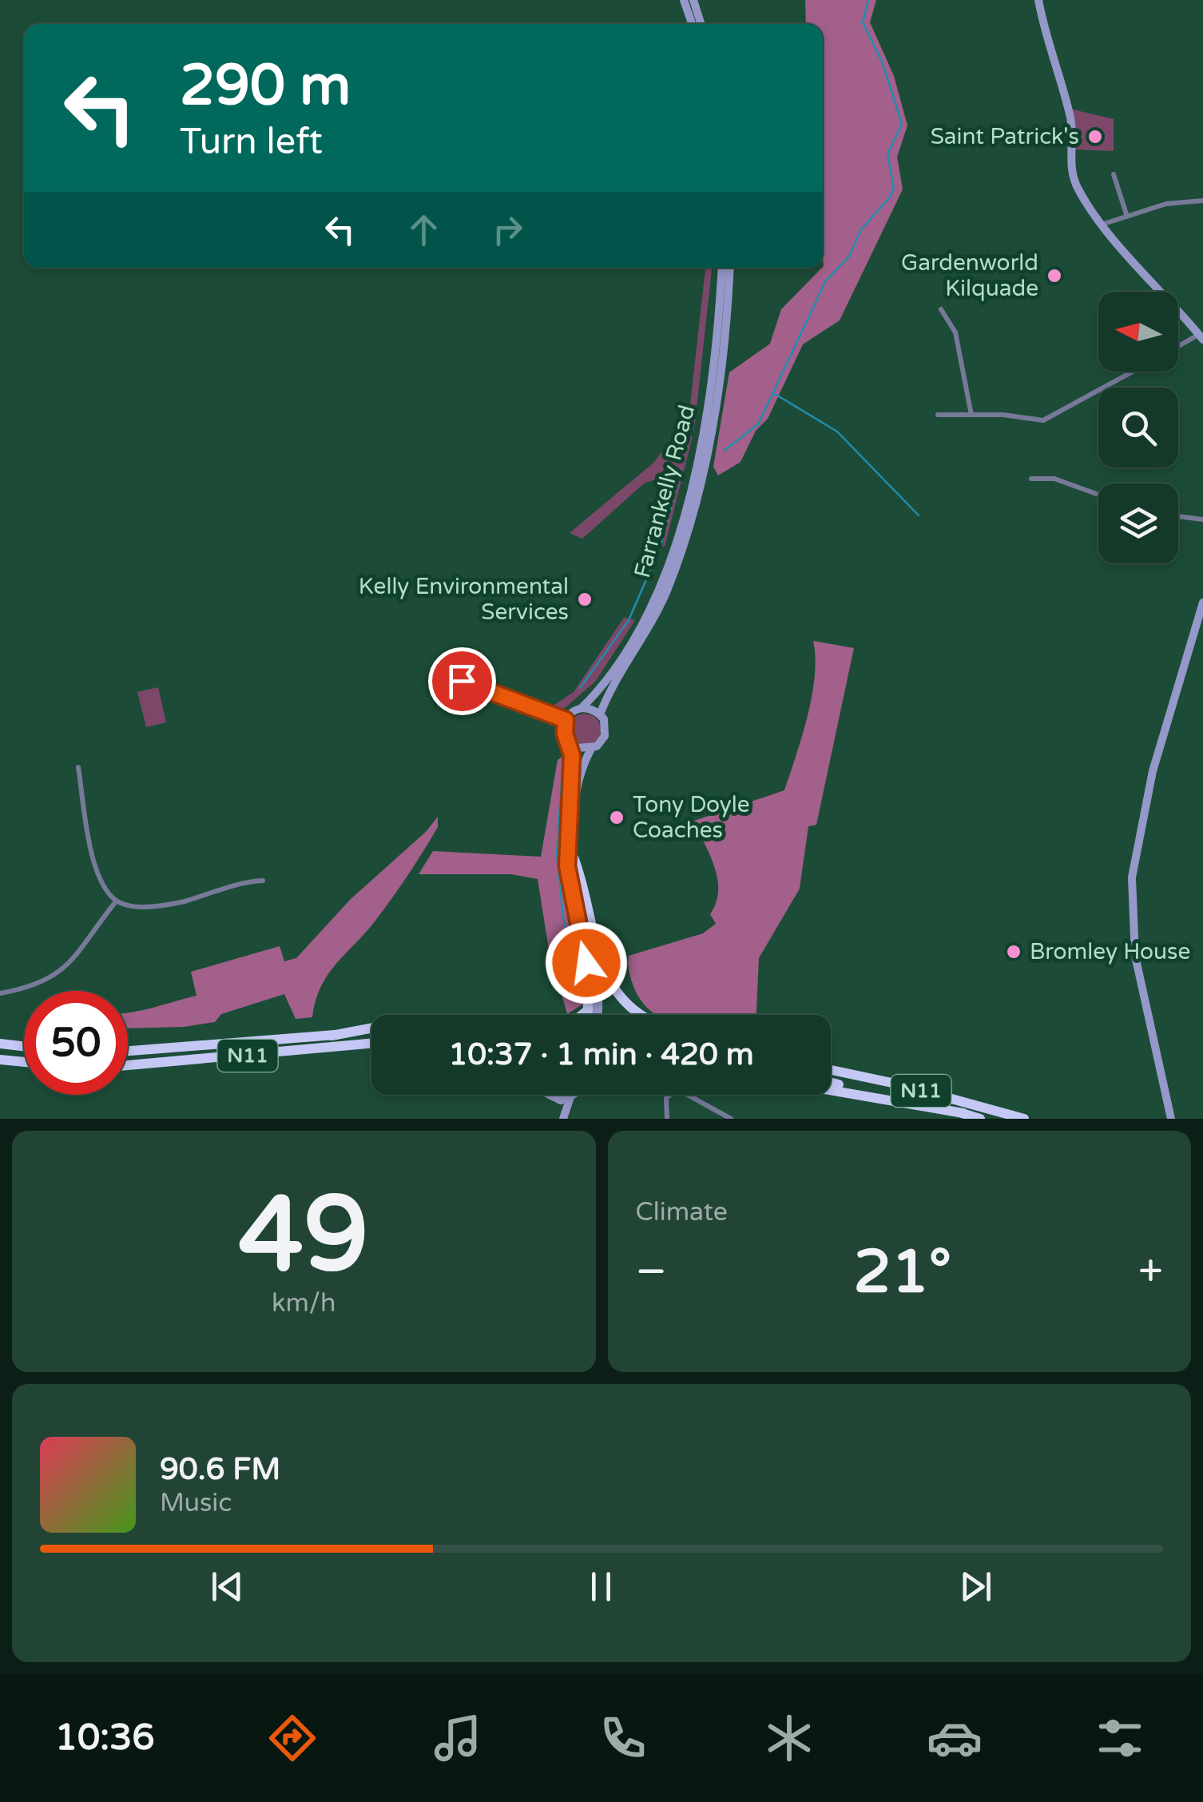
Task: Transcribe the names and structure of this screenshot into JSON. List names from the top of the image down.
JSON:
{
  "streets": {
    "highway": ["N11"],
    "main road": ["Farrankelly Road"]
  },
  "places": [
    "Saint Patrick's",
    "Gardenworld Kilquade",
    "Kelly Environmental Services",
    "Tony Doyle Coaches",
    "Bromley House"
  ],
  "north": "left",
  "page": {
    "turn": ["290 m", "Turn left"],
    "limit": "50",
    "trip": "10:37 · 1 min · 420 m",
    "tile": [
      ["49", "km/h"],
      "Climate"
    ],
    "heat": ["−", "21°", "+"],
    "song": ["90.6 FM", "Music"],
    "tabs": "10:36"
  }
}
